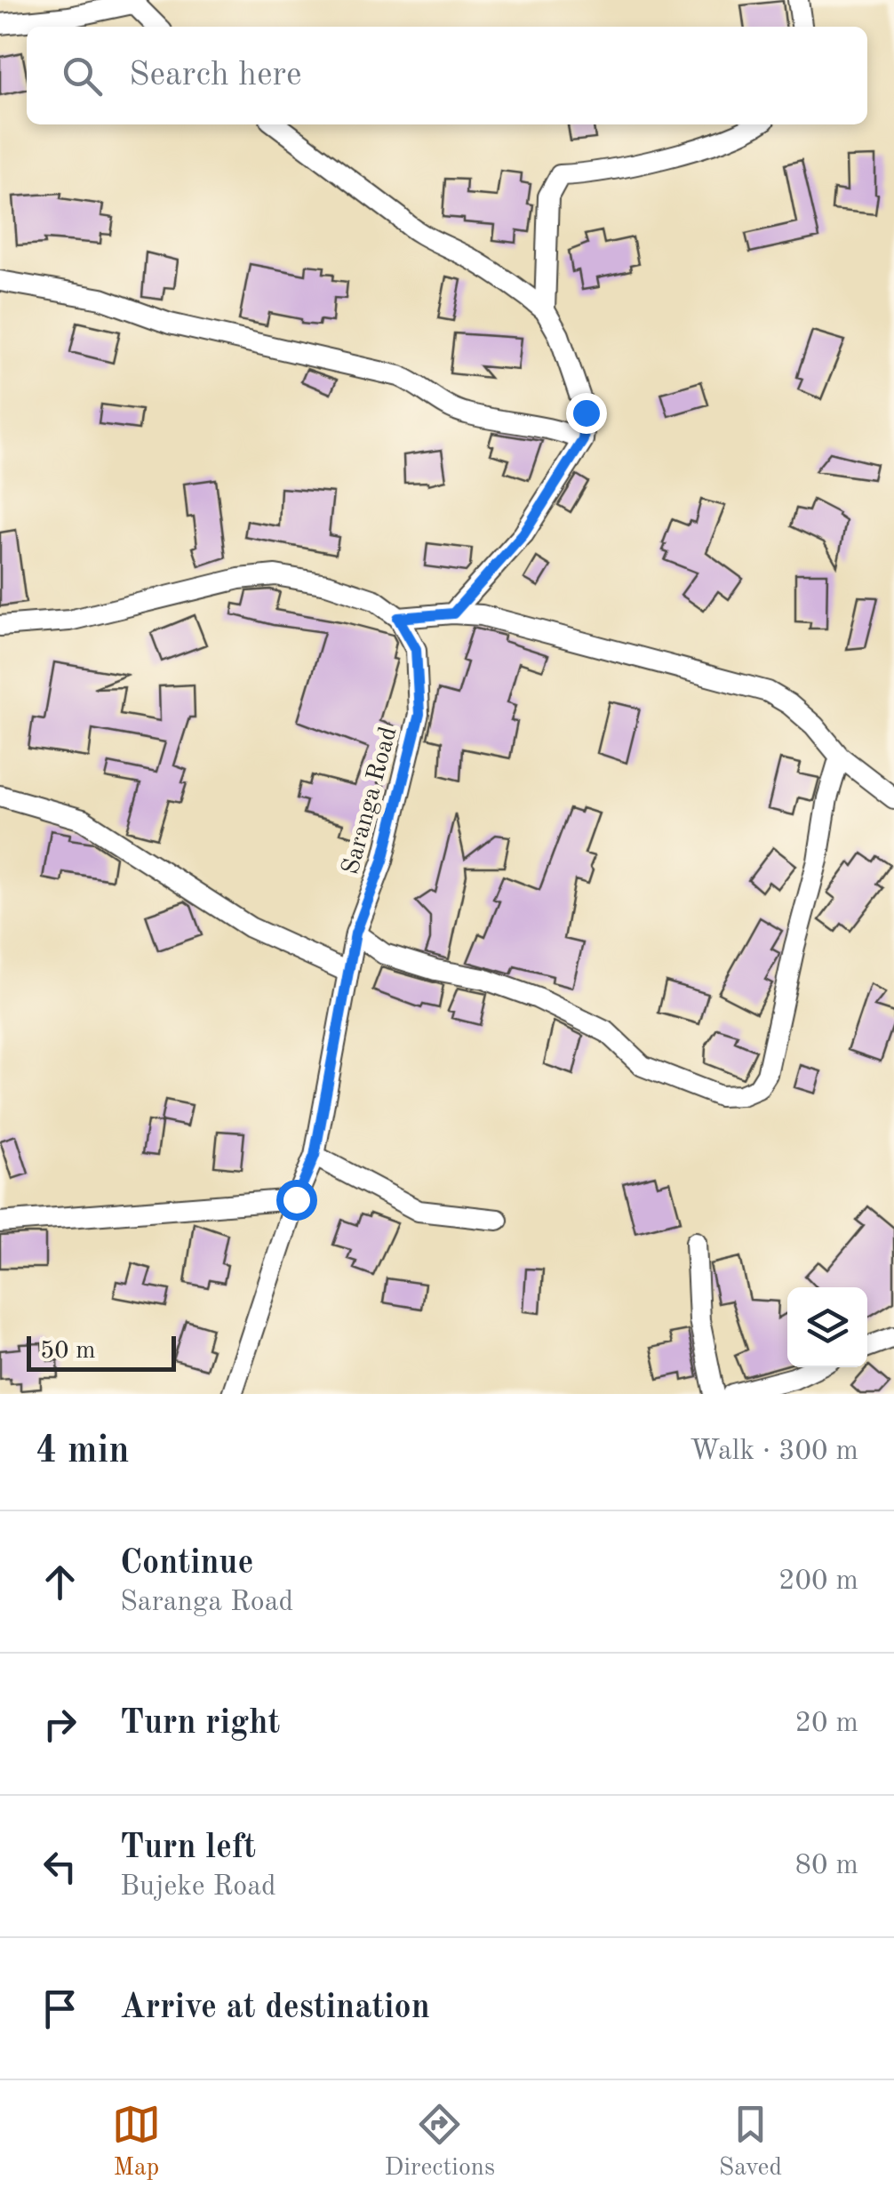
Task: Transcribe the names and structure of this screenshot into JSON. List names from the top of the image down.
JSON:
{
  "streets": {
    "street": ["Saranga Road"]
  },
  "scale_bar": "50 m",
  "page": {
    "search": "Search here",
    "scale": "50 m",
    "heading": ["4 min", "Walk · 300 m"],
    "list": [
      ["Continue", "Saranga Road", "200 m"],
      ["Turn right", "20 m"],
      ["Turn left", "Bujeke Road", "80 m"],
      "Arrive at destination"
    ],
    "nav": ["Map", "Directions", "Saved"]
  }
}
